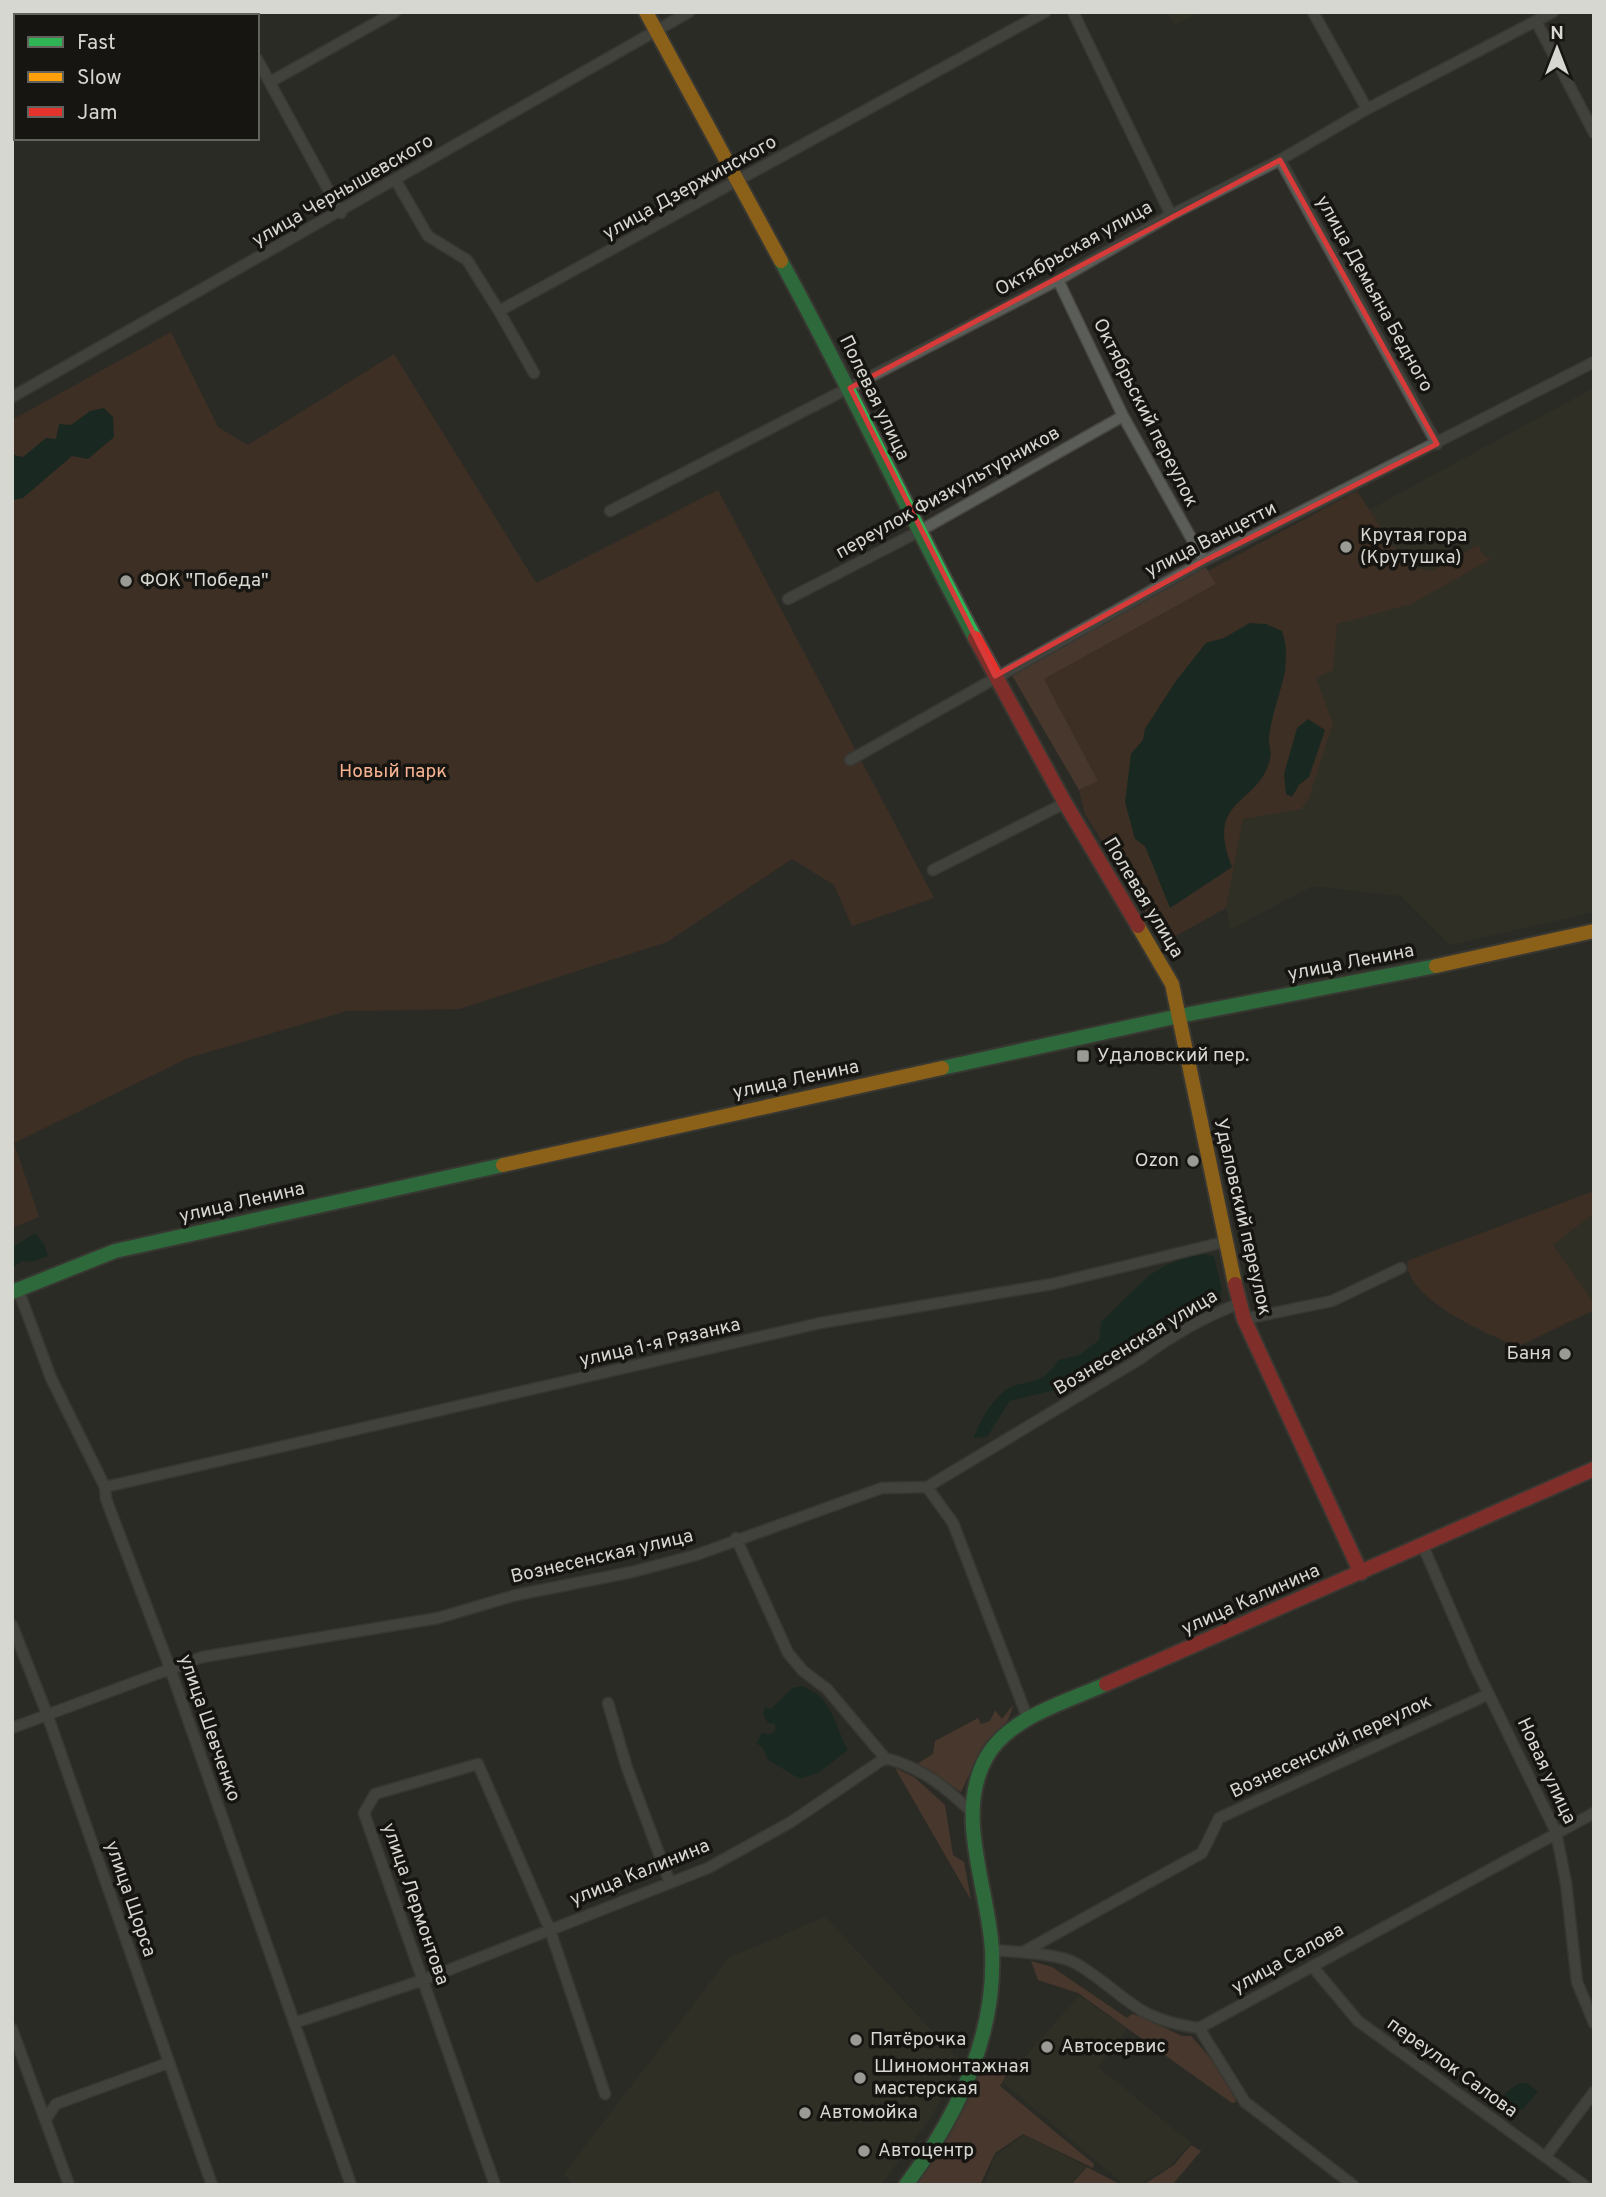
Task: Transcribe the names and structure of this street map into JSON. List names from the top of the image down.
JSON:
{
  "streets": {
    "street": [
      "улица Дзержинского",
      "улица Чернышевского",
      "Октябрьская улица",
      "улица Демьяна Бедного",
      "Полевая улица",
      "Октябрьский переулок",
      "переулок Физкультурников",
      "улица Ванцетти",
      "улица Ленина",
      "Удаловский переулок",
      "улица 1-я Рязанка",
      "Вознесенская улица",
      "улица Калинина",
      "улица Шевченко",
      "Вознесенский переулок",
      "Новая улица",
      "улица Щорса",
      "улица Лермонтова",
      "улица Салова",
      "переулок Салова"
    ]
  },
  "crossings": [
    ["улица Дзержинского", "Полевая улица"],
    ["улица Чернышевского", "Полевая улица"],
    ["Октябрьская улица", "улица Демьяна Бедного"],
    ["Октябрьская улица", "Полевая улица"],
    ["Октябрьская улица", "Октябрьский переулок"],
    ["улица Демьяна Бедного", "улица Ванцетти"],
    ["Полевая улица", "переулок Физкультурников"],
    ["Полевая улица", "улица Ванцетти"],
    ["Полевая улица", "улица Ленина"],
    ["Полевая улица", "Удаловский переулок"],
    ["Октябрьский переулок", "переулок Физкультурников"],
    ["Октябрьский переулок", "улица Ванцетти"],
    ["улица Ленина", "Удаловский переулок"],
    ["улица Ленина", "улица Шевченко"],
    ["Удаловский переулок", "улица 1-я Рязанка"],
    ["Удаловский переулок", "Вознесенская улица"],
    ["Удаловский переулок", "улица Калинина"],
    ["улица 1-я Рязанка", "улица Шевченко"],
    ["Вознесенская улица", "улица Шевченко"],
    ["Вознесенская улица", "улица Щорса"],
    ["улица Калинина", "улица Шевченко"],
    ["улица Калинина", "Новая улица"],
    ["улица Калинина", "улица Лермонтова"],
    ["Вознесенский переулок", "Новая улица"],
    ["Новая улица", "улица Салова"],
    ["улица Салова", "переулок Салова"]
  ],
  "parks": ["Новый парк"],
  "places": {
    "other": [
      "Крутая гора (Крутушка)",
      "ФОК \"Победа\"",
      "Ozon",
      "Баня",
      "Пятёрочка",
      "Автосервис",
      "Шиномонтажная мастерская",
      "Автомойка",
      "Автоцентр"
    ],
    "transit": ["Удаловский пер."]
  },
  "legend": ["Fast", "Slow", "Jam"],
  "north": "top"
}
